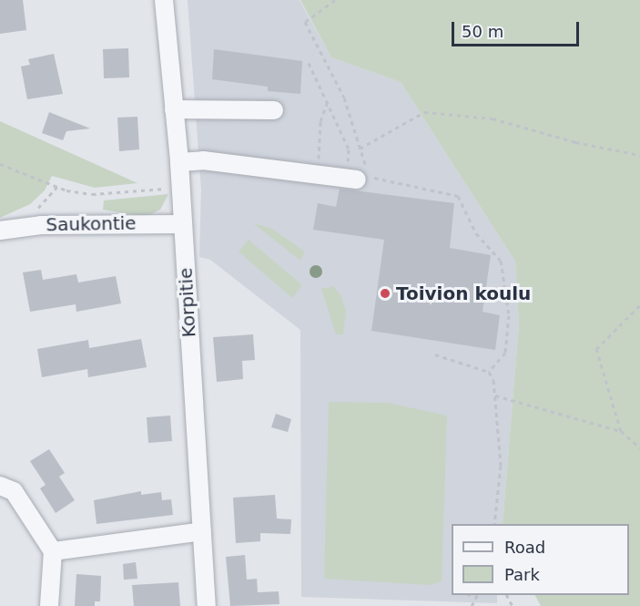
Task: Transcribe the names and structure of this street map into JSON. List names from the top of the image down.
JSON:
{
  "streets": {
    "street": ["Saukontie", "Korpitie"]
  },
  "crossings": [
    ["Saukontie", "Korpitie"]
  ],
  "places": ["Toivion koulu"],
  "legend": ["Road", "Park"],
  "scale_bar": "50 m"
}
